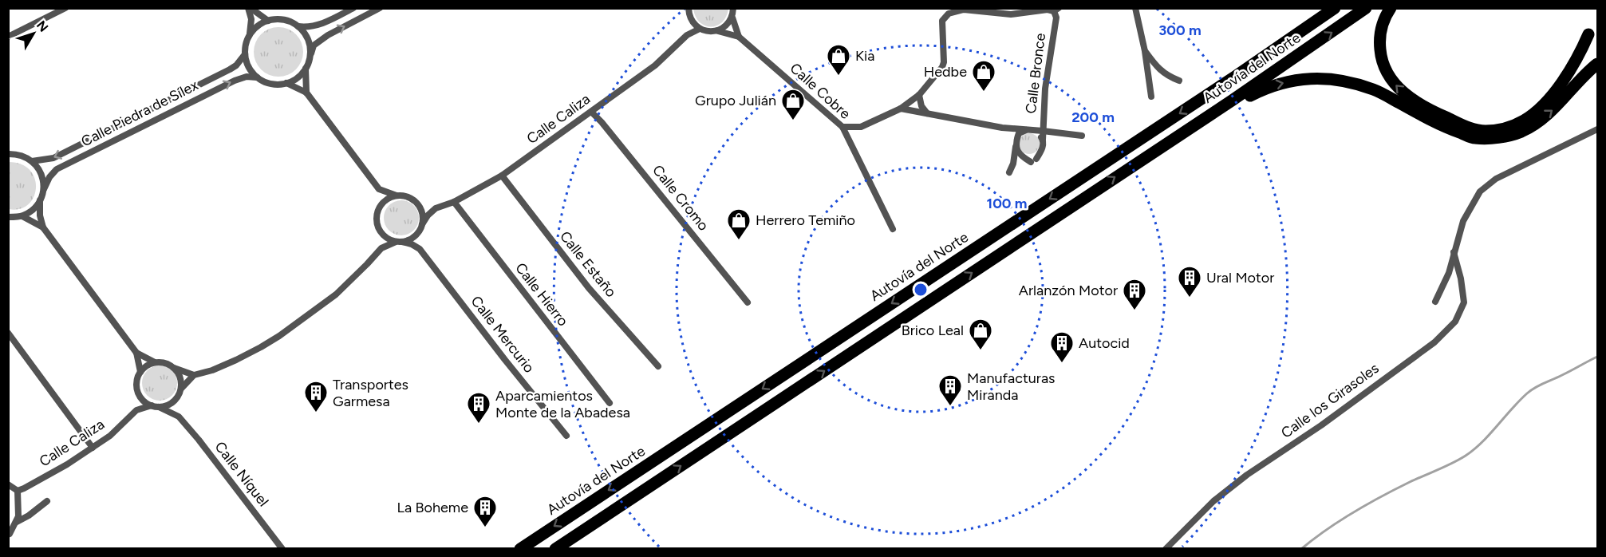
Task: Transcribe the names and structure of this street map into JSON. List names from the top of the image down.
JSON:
{
  "streets": {
    "highway": ["Autovía del Norte"],
    "street": [
      "Calle Bronce",
      "Calle Cobre",
      "Calle Piedra de Sílex",
      "Calle Caliza",
      "Calle Cromo",
      "Calle Estaño",
      "Calle Hierro",
      "Calle Mercurio",
      "Calle los Girasoles",
      "Calle Níquel"
    ]
  },
  "crossings": [
    ["Calle Cobre", "Calle Caliza"],
    ["Calle Caliza", "Calle Cromo"],
    ["Calle Caliza", "Calle Estaño"],
    ["Calle Caliza", "Calle Hierro"],
    ["Calle Caliza", "Calle Níquel"]
  ],
  "places": {
    "shop": [
      "Kia",
      "Hedbe",
      "Grupo Julián",
      "Herrero Temiño",
      "Brico Leal"
    ],
    "building": [
      "Ural Motor",
      "Arlanzón Motor",
      "Autocid",
      "Manufacturas Miranda",
      "Transportes Garmesa",
      "Aparcamientos Monte de la Abadesa",
      "La Boheme"
    ]
  },
  "north": "top right",
  "rings": ["300 m", "200 m", "100 m"]
}
